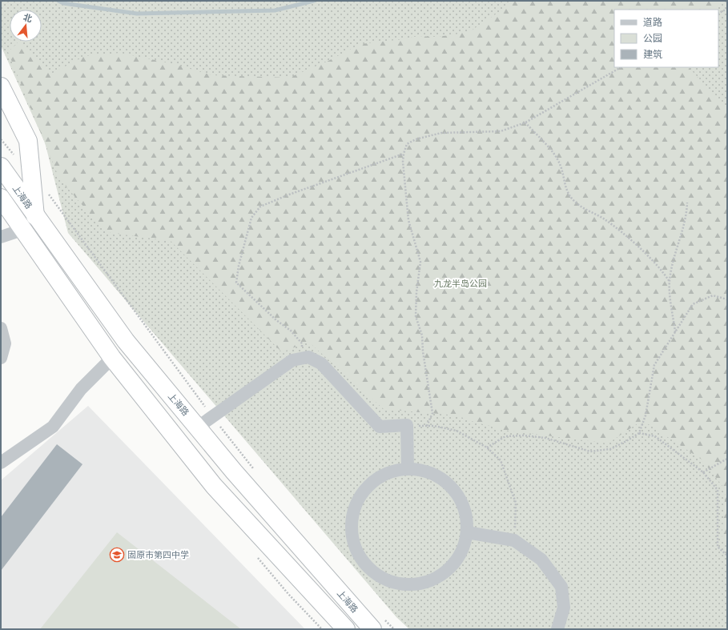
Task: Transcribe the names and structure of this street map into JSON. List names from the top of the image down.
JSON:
{
  "streets": {
    "highway": ["上海路"]
  },
  "parks": ["九龙半岛公园"],
  "places": {
    "school or university": ["固原市第四中学"]
  },
  "legend": ["道路", "公园", "建筑"],
  "north": "top"
}
